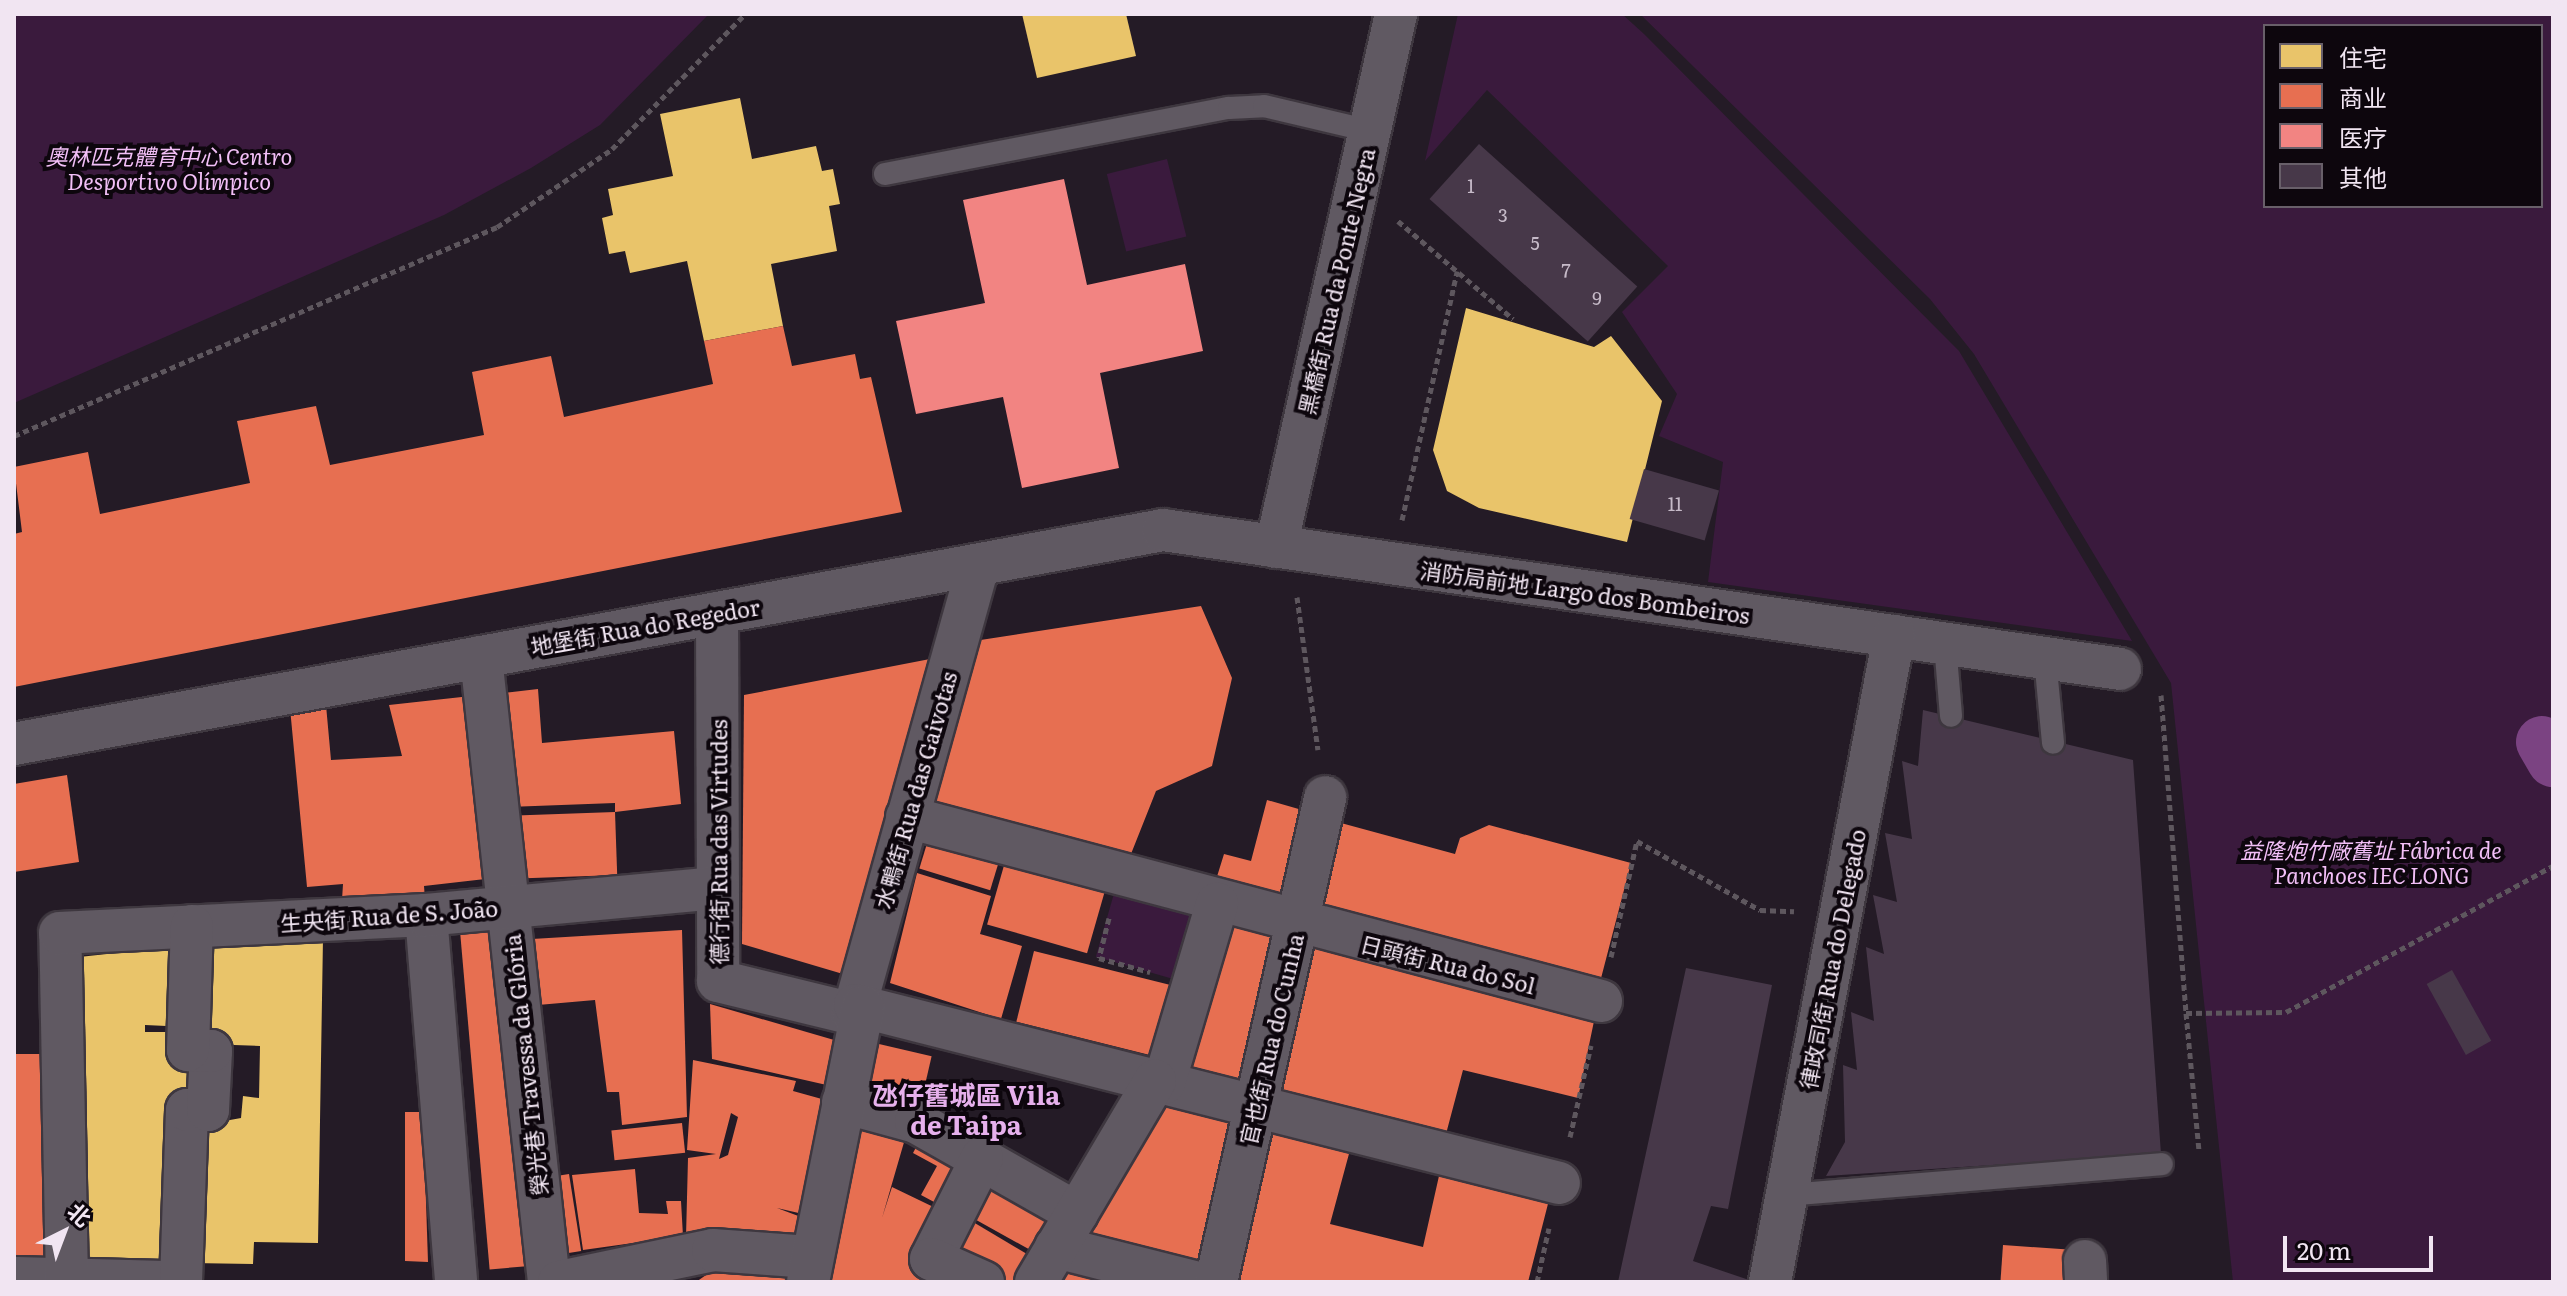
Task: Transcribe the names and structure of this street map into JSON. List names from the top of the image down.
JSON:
{
  "streets": {
    "street": [
      "黑橋街 Rua da Ponte Negra",
      "消防局前地 Largo dos Bombeiros",
      "地堡街 Rua do Regedor",
      "水鴨街 Rua das Gaivotas",
      "德行街 Rua das Virtudes",
      "生央街 Rua de S. João",
      "律政司街 Rua do Delegado",
      "日頭街 Rua do Sol",
      "官也街 Rua do Cunha",
      "榮光巷 Travessa da Glória"
    ]
  },
  "crossings": [
    ["黑橋街 Rua da Ponte Negra", "消防局前地 Largo dos Bombeiros"],
    ["黑橋街 Rua da Ponte Negra", "地堡街 Rua do Regedor"],
    ["消防局前地 Largo dos Bombeiros", "地堡街 Rua do Regedor"],
    ["消防局前地 Largo dos Bombeiros", "律政司街 Rua do Delegado"],
    ["地堡街 Rua do Regedor", "水鴨街 Rua das Gaivotas"],
    ["地堡街 Rua do Regedor", "德行街 Rua das Virtudes"],
    ["地堡街 Rua do Regedor", "榮光巷 Travessa da Glória"],
    ["水鴨街 Rua das Gaivotas", "德行街 Rua das Virtudes"],
    ["水鴨街 Rua das Gaivotas", "日頭街 Rua do Sol"],
    ["德行街 Rua das Virtudes", "生央街 Rua de S. João"],
    ["生央街 Rua de S. João", "榮光巷 Travessa da Glória"],
    ["日頭街 Rua do Sol", "官也街 Rua do Cunha"]
  ],
  "districts": ["氹仔舊城區 Vila de Taipa"],
  "parks": ["奧林匹克體育中心 Centro Desportivo Olímpico", "益隆炮竹廠舊址 Fábrica de Panchoes IEC LONG"],
  "house_numbers": [
    "1",
    "3",
    "5",
    "7",
    "9",
    "11"
  ],
  "legend": [
    "住宅",
    "商业",
    "医疗",
    "其他"
  ],
  "scale_bar": "20 m",
  "north": "top right"
}
